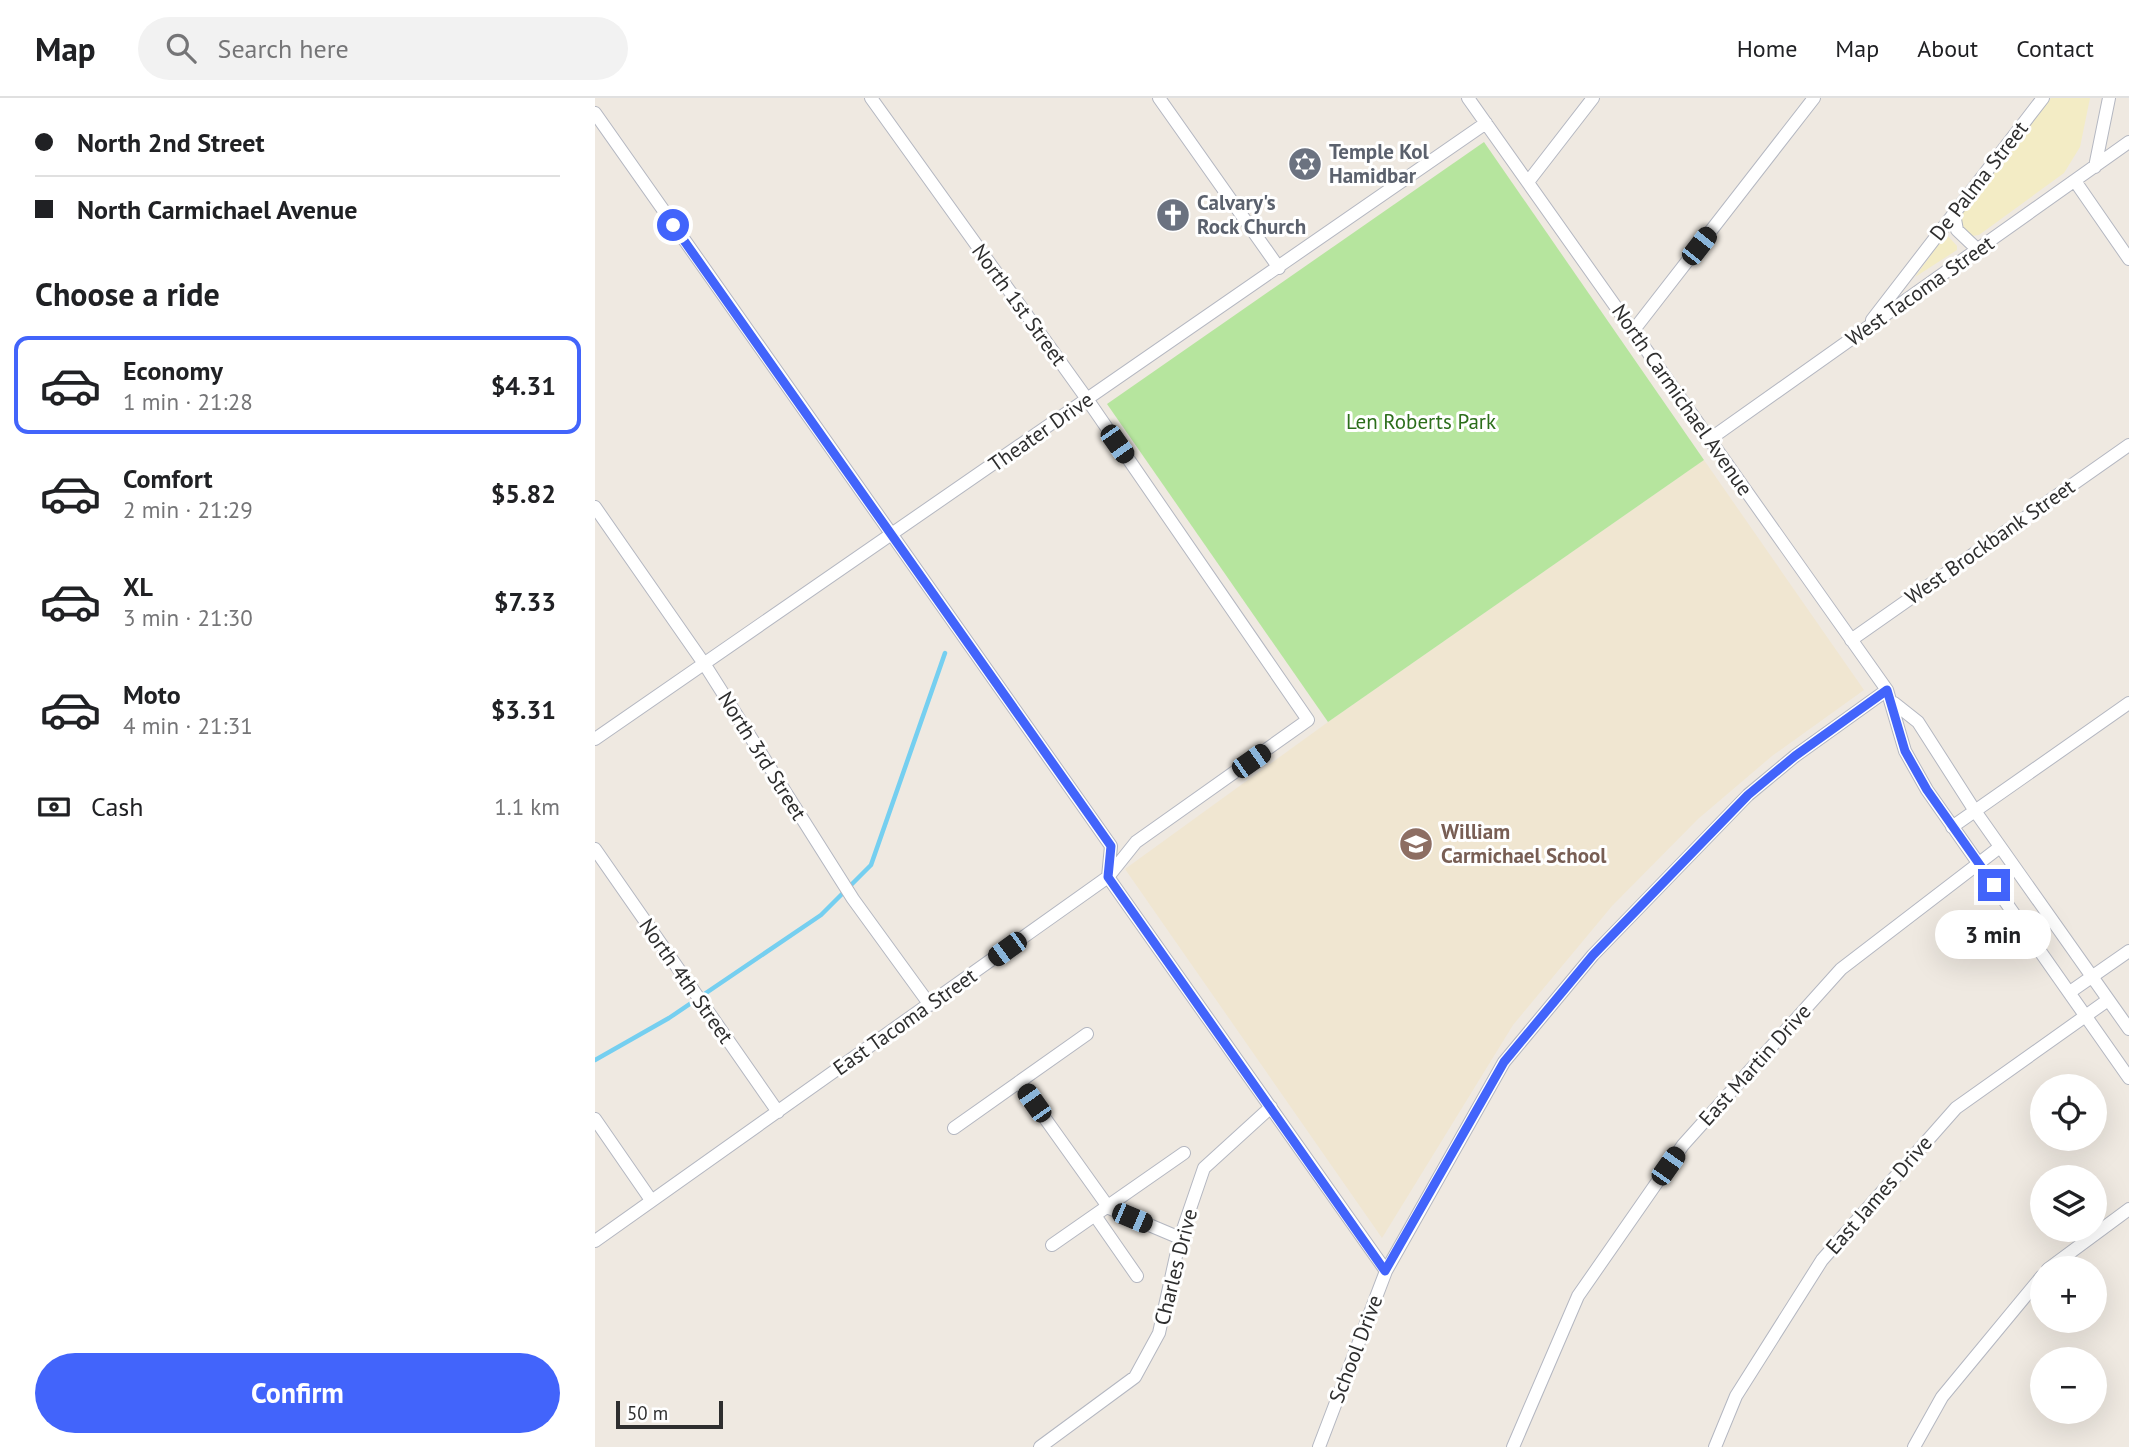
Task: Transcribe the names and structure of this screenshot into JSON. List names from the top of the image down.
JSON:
{
  "streets": {
    "street": [
      "De Palma Street",
      "West Tacoma Street",
      "North 1st Street",
      "North Carmichael Avenue",
      "Theater Drive",
      "West Brockbank Street",
      "North 3rd Street",
      "North 4th Street",
      "East Tacoma Street",
      "East Martin Drive",
      "East James Drive",
      "Charles Drive",
      "School Drive"
    ]
  },
  "crossings": [
    ["De Palma Street", "West Tacoma Street"],
    ["West Tacoma Street", "North Carmichael Avenue"],
    ["North 1st Street", "Theater Drive"],
    ["North 1st Street", "East Tacoma Street"],
    ["North Carmichael Avenue", "Theater Drive"],
    ["North Carmichael Avenue", "West Brockbank Street"],
    ["North Carmichael Avenue", "East Martin Drive"],
    ["North Carmichael Avenue", "East James Drive"],
    ["North Carmichael Avenue", "School Drive"],
    ["Theater Drive", "North 3rd Street"],
    ["North 3rd Street", "East Tacoma Street"],
    ["North 4th Street", "East Tacoma Street"]
  ],
  "parks": ["Len Roberts Park"],
  "places": {
    "synagogue": ["Temple Kol Hamidbar"],
    "church": ["Calvary's Rock Church"],
    "school or university": ["William Carmichael School"]
  },
  "scale_bar": "50 m",
  "page": {
    "header": "Map",
    "search": "Search here",
    "nav": [
      "Home",
      "Map",
      "About",
      "Contact"
    ],
    "banner": ["North 2nd Street", "North Carmichael Avenue"],
    "heading": "Choose a ride",
    "list": [
      {
        "name": "Economy",
        "note": "1 min · 21:28",
        "value": "$4.31"
      },
      {
        "name": "Comfort",
        "note": "2 min · 21:29",
        "value": "$5.82"
      },
      {
        "name": "XL",
        "note": "3 min · 21:30",
        "value": "$7.33"
      },
      {
        "name": "Moto",
        "note": "4 min · 21:31",
        "value": "$3.31"
      }
    ],
    "pay": ["Cash", "1.1 km"],
    "bubble": "3 min",
    "map_buttons": ["+", "−"],
    "buttons": "Confirm",
    "scale": "50 m"
  }
}
